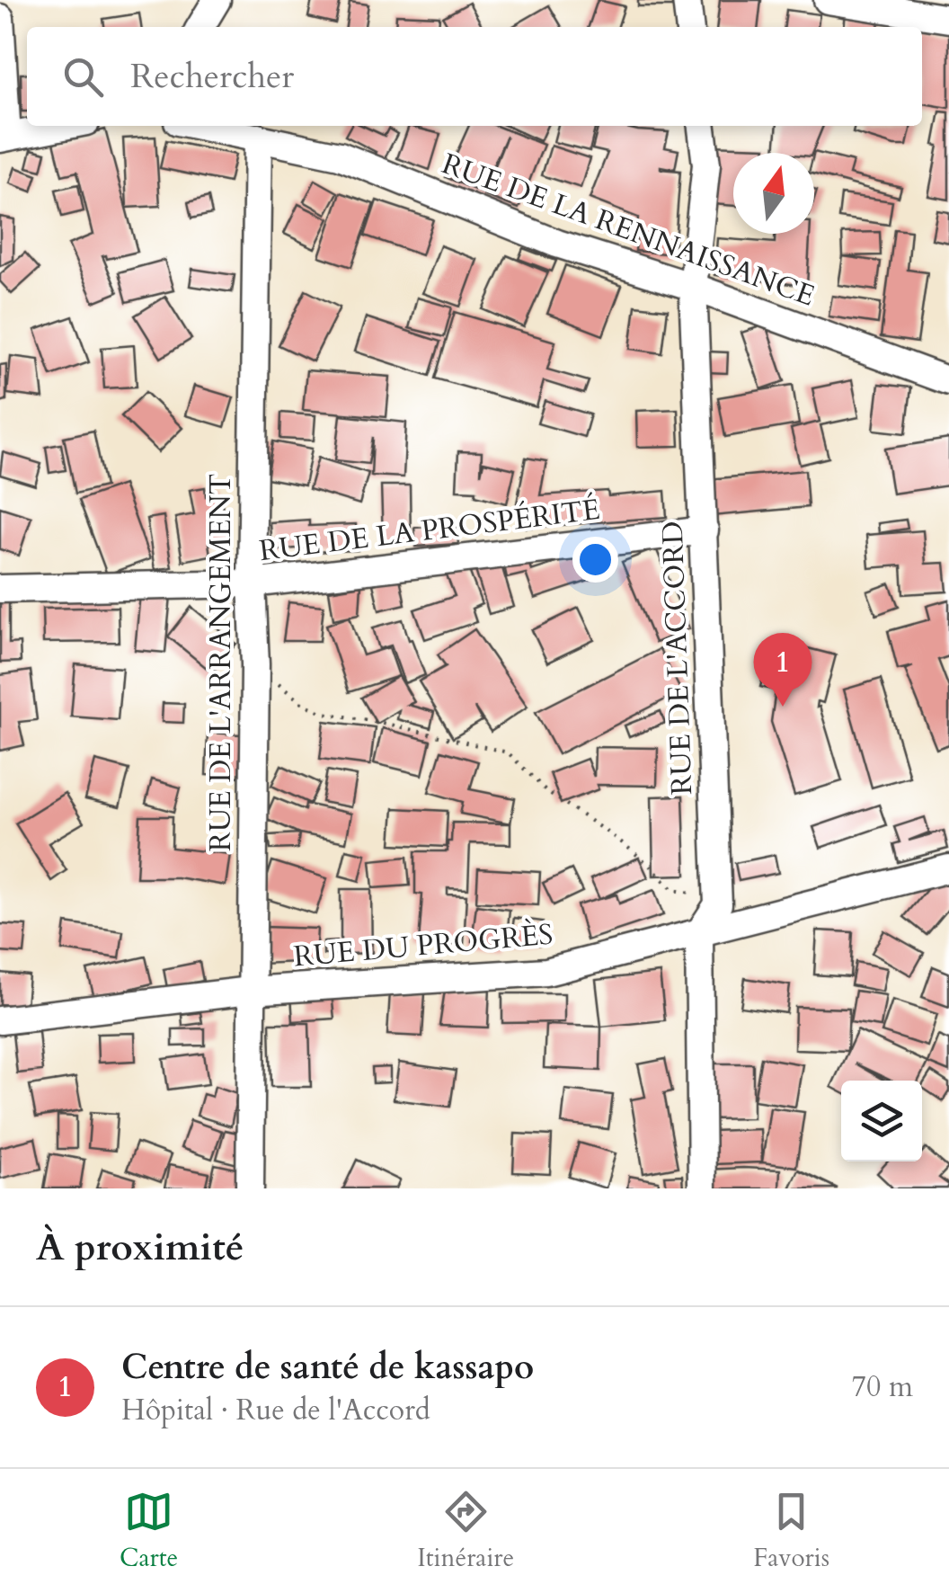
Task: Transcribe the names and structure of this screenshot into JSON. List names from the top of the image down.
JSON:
{
  "streets": {
    "street": [
      "RUE DE LA RENNAISSANCE",
      "RUE DE LA PROSPÉRITÉ",
      "RUE DE L'ACCORD",
      "RUE DE L'ARRANGEMENT",
      "RUE DU PROGRÈS"
    ]
  },
  "crossings": [
    ["RUE DE LA RENNAISSANCE", "RUE DE L'ACCORD"],
    ["RUE DE LA RENNAISSANCE", "RUE DE L'ARRANGEMENT"],
    ["RUE DE LA PROSPÉRITÉ", "RUE DE L'ACCORD"],
    ["RUE DE LA PROSPÉRITÉ", "RUE DE L'ARRANGEMENT"],
    ["RUE DE L'ACCORD", "RUE DU PROGRÈS"],
    ["RUE DE L'ARRANGEMENT", "RUE DU PROGRÈS"]
  ],
  "north": "top",
  "page": {
    "search": "Rechercher",
    "pins": "1",
    "heading": "À proximité",
    "list": [
      {
        "mark": "1",
        "name": "Centre de santé de kassapo",
        "note": "Hôpital · Rue de l'Accord",
        "value": "70 m"
      }
    ],
    "nav": ["Carte", "Itinéraire", "Favoris"]
  }
}
